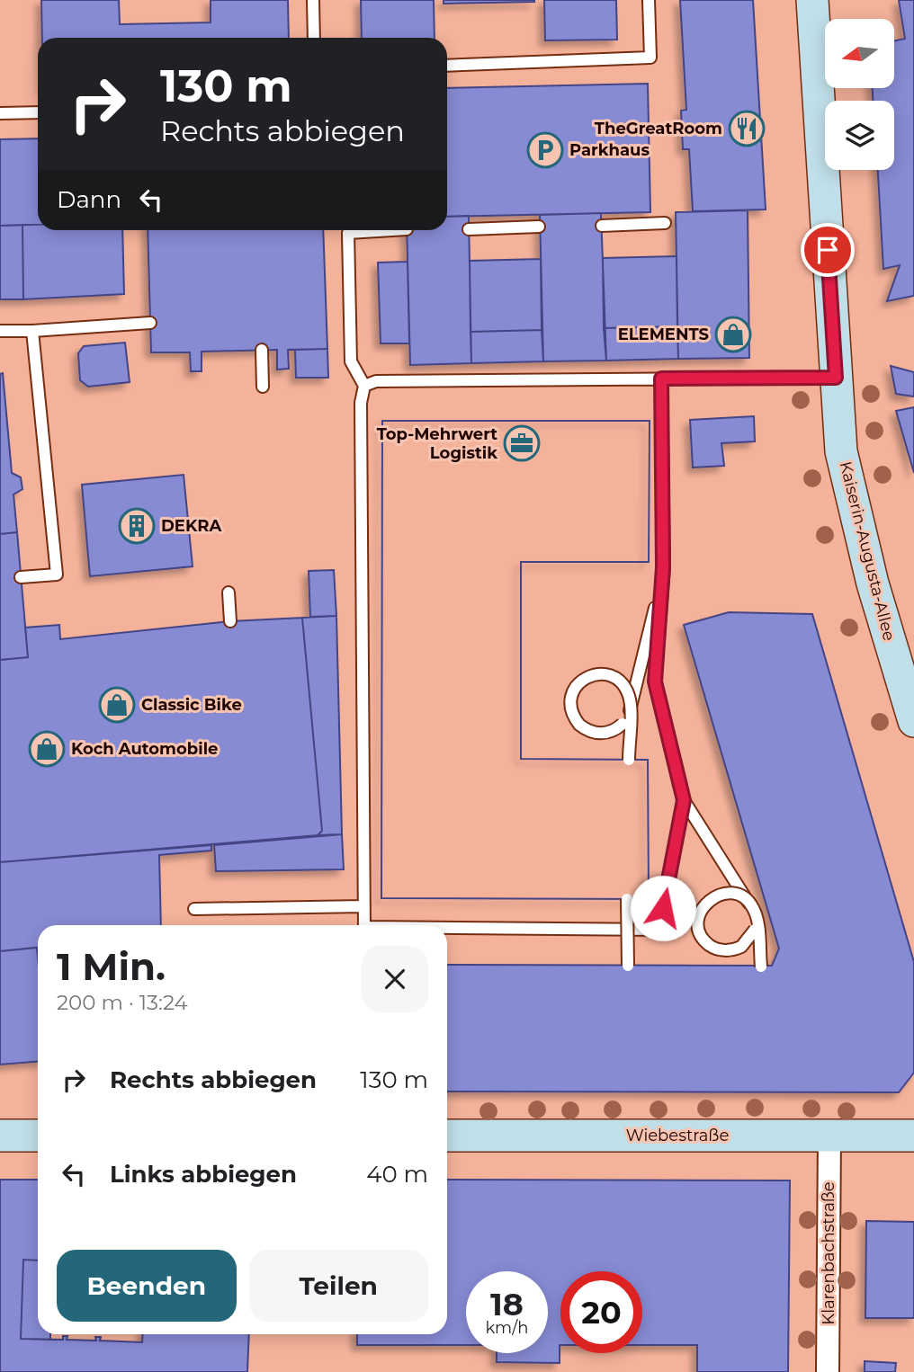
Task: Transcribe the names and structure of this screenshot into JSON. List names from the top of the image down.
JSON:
{
  "streets": {
    "main road": ["Kaiserin-Augusta-Allee", "Wiebestraße"],
    "street": ["Klarenbachstraße"]
  },
  "crossings": [
    ["Wiebestraße", "Klarenbachstraße"]
  ],
  "places": {
    "restaurant": ["TheGreatRoom"],
    "parking": ["Parkhaus"],
    "shop": ["ELEMENTS", "Classic Bike", "Koch Automobile"],
    "office": ["Top-Mehrwert Logistik"],
    "building": ["DEKRA"]
  },
  "north": "left",
  "page": {
    "turn": ["130 m", "Rechts abbiegen"],
    "then": "Dann",
    "heading": ["1 Min.", "200 m · 13:24"],
    "list": [
      {
        "name": "Rechts abbiegen",
        "value": "130 m"
      },
      {
        "name": "Links abbiegen",
        "value": "40 m"
      }
    ],
    "buttons": ["Beenden", "Teilen"],
    "speed": "18 km/h",
    "limit": "20"
  }
}
